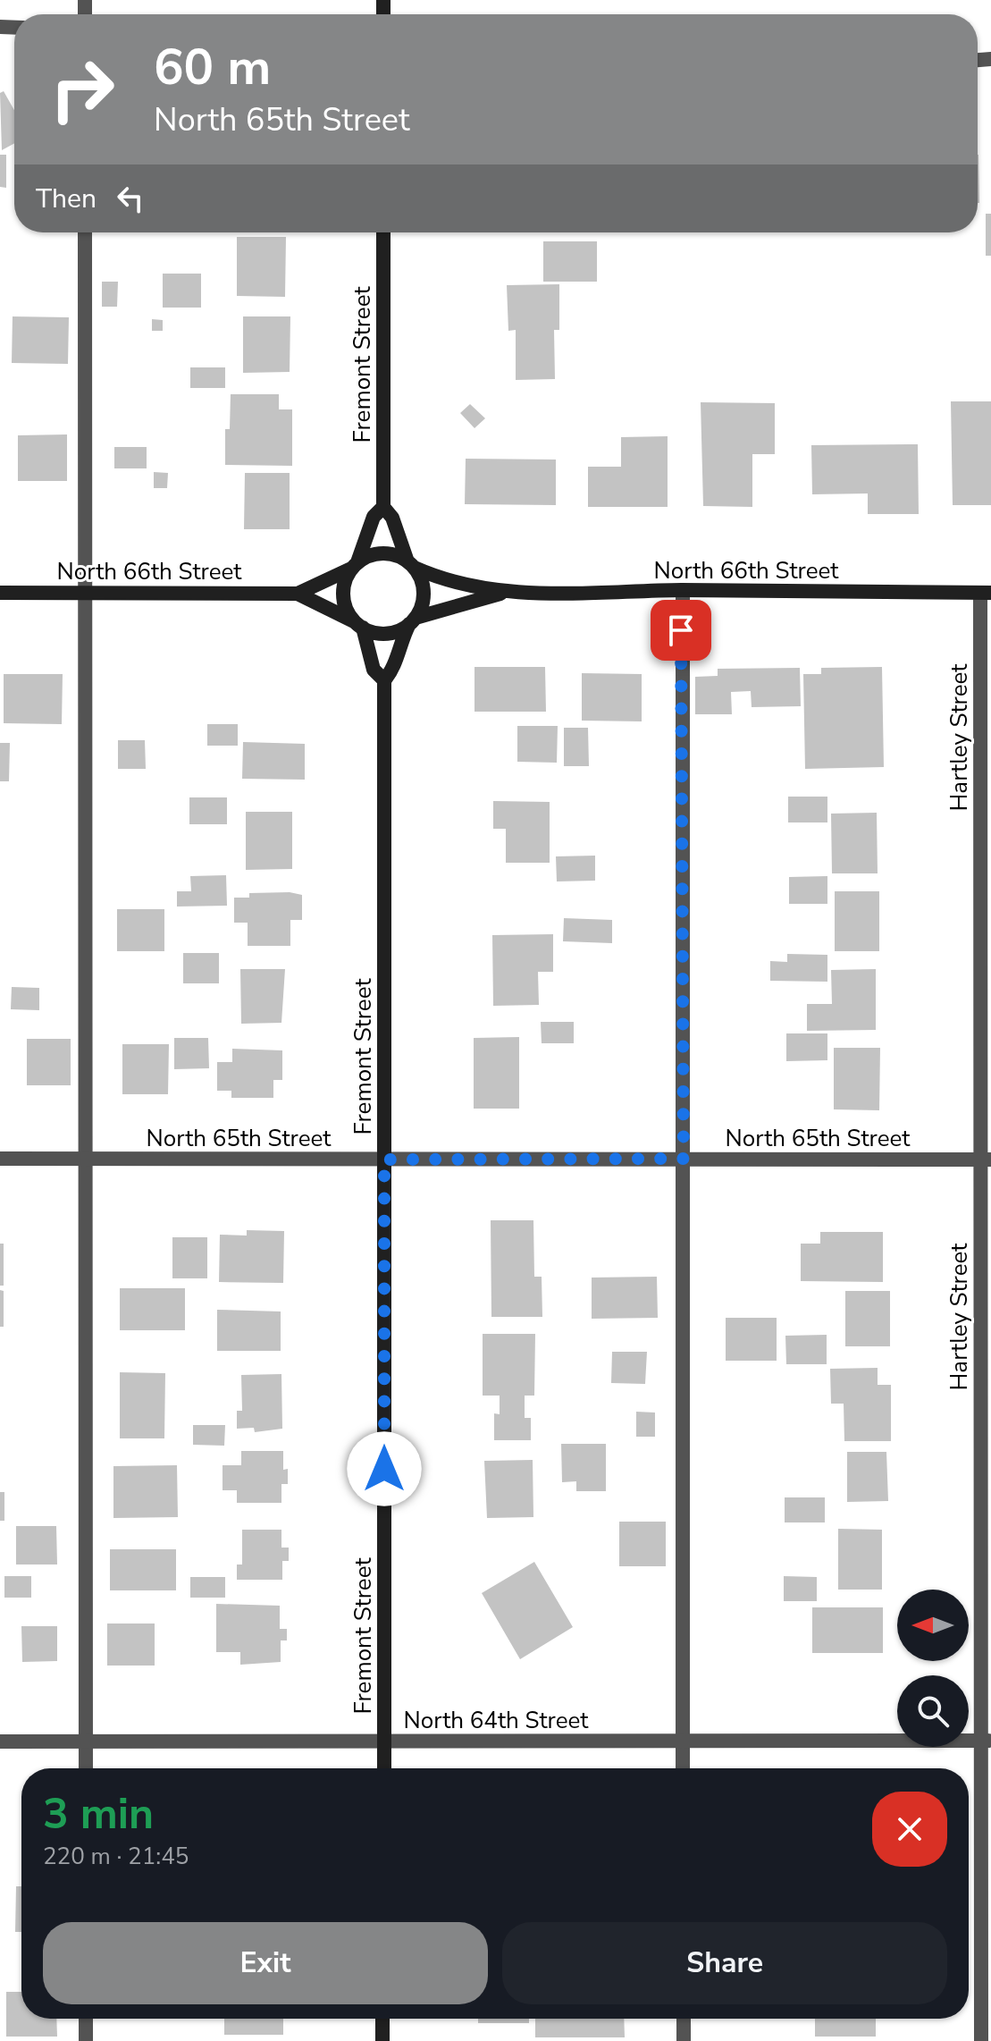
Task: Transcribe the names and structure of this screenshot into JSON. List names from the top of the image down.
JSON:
{
  "streets": {
    "street": [
      "Fremont Street",
      "North 66th Street",
      "Hartley Street",
      "North 65th Street",
      "North 64th Street"
    ]
  },
  "crossings": [
    ["Fremont Street", "North 66th Street"],
    ["Fremont Street", "North 65th Street"],
    ["Fremont Street", "North 64th Street"],
    ["North 66th Street", "Hartley Street"],
    ["Hartley Street", "North 65th Street"],
    ["Hartley Street", "North 64th Street"]
  ],
  "north": "left",
  "page": {
    "turn": ["60 m", "North 65th Street"],
    "then": "Then",
    "heading": ["3 min", "220 m · 21:45"],
    "buttons": ["Exit", "Share"]
  }
}
